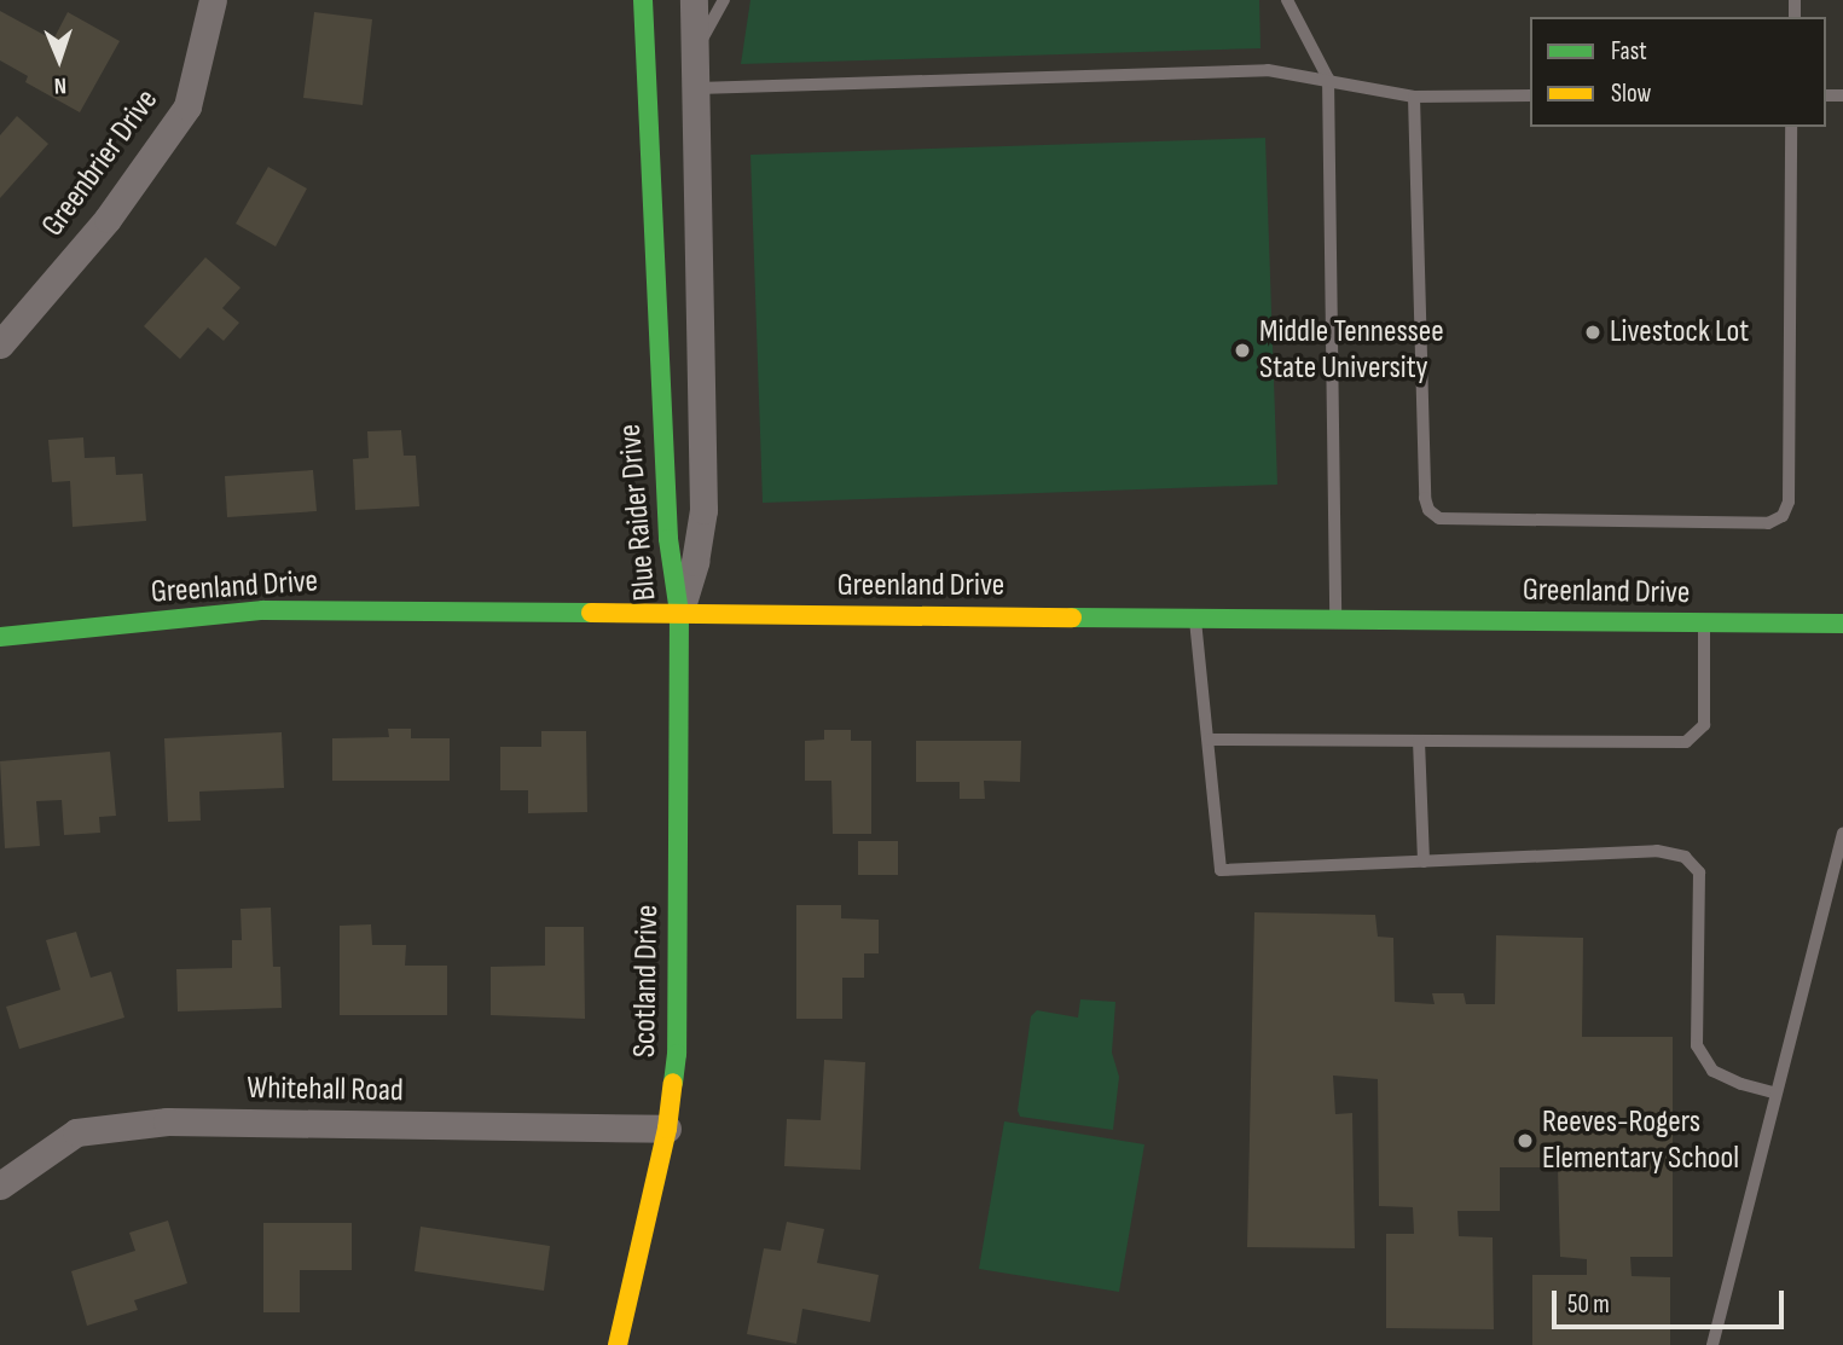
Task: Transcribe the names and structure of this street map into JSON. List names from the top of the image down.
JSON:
{
  "streets": {
    "street": [
      "Greenbrier Drive",
      "Blue Raider Drive",
      "Greenland Drive",
      "Scotland Drive",
      "Whitehall Road"
    ]
  },
  "crossings": [
    ["Blue Raider Drive", "Greenland Drive"],
    ["Blue Raider Drive", "Scotland Drive"],
    ["Greenland Drive", "Scotland Drive"],
    ["Scotland Drive", "Whitehall Road"]
  ],
  "places": ["Livestock Lot", "Middle Tennessee State University", "Reeves-Rogers Elementary School"],
  "legend": ["Fast", "Slow"],
  "scale_bar": "50 m",
  "north": "bottom"
}
